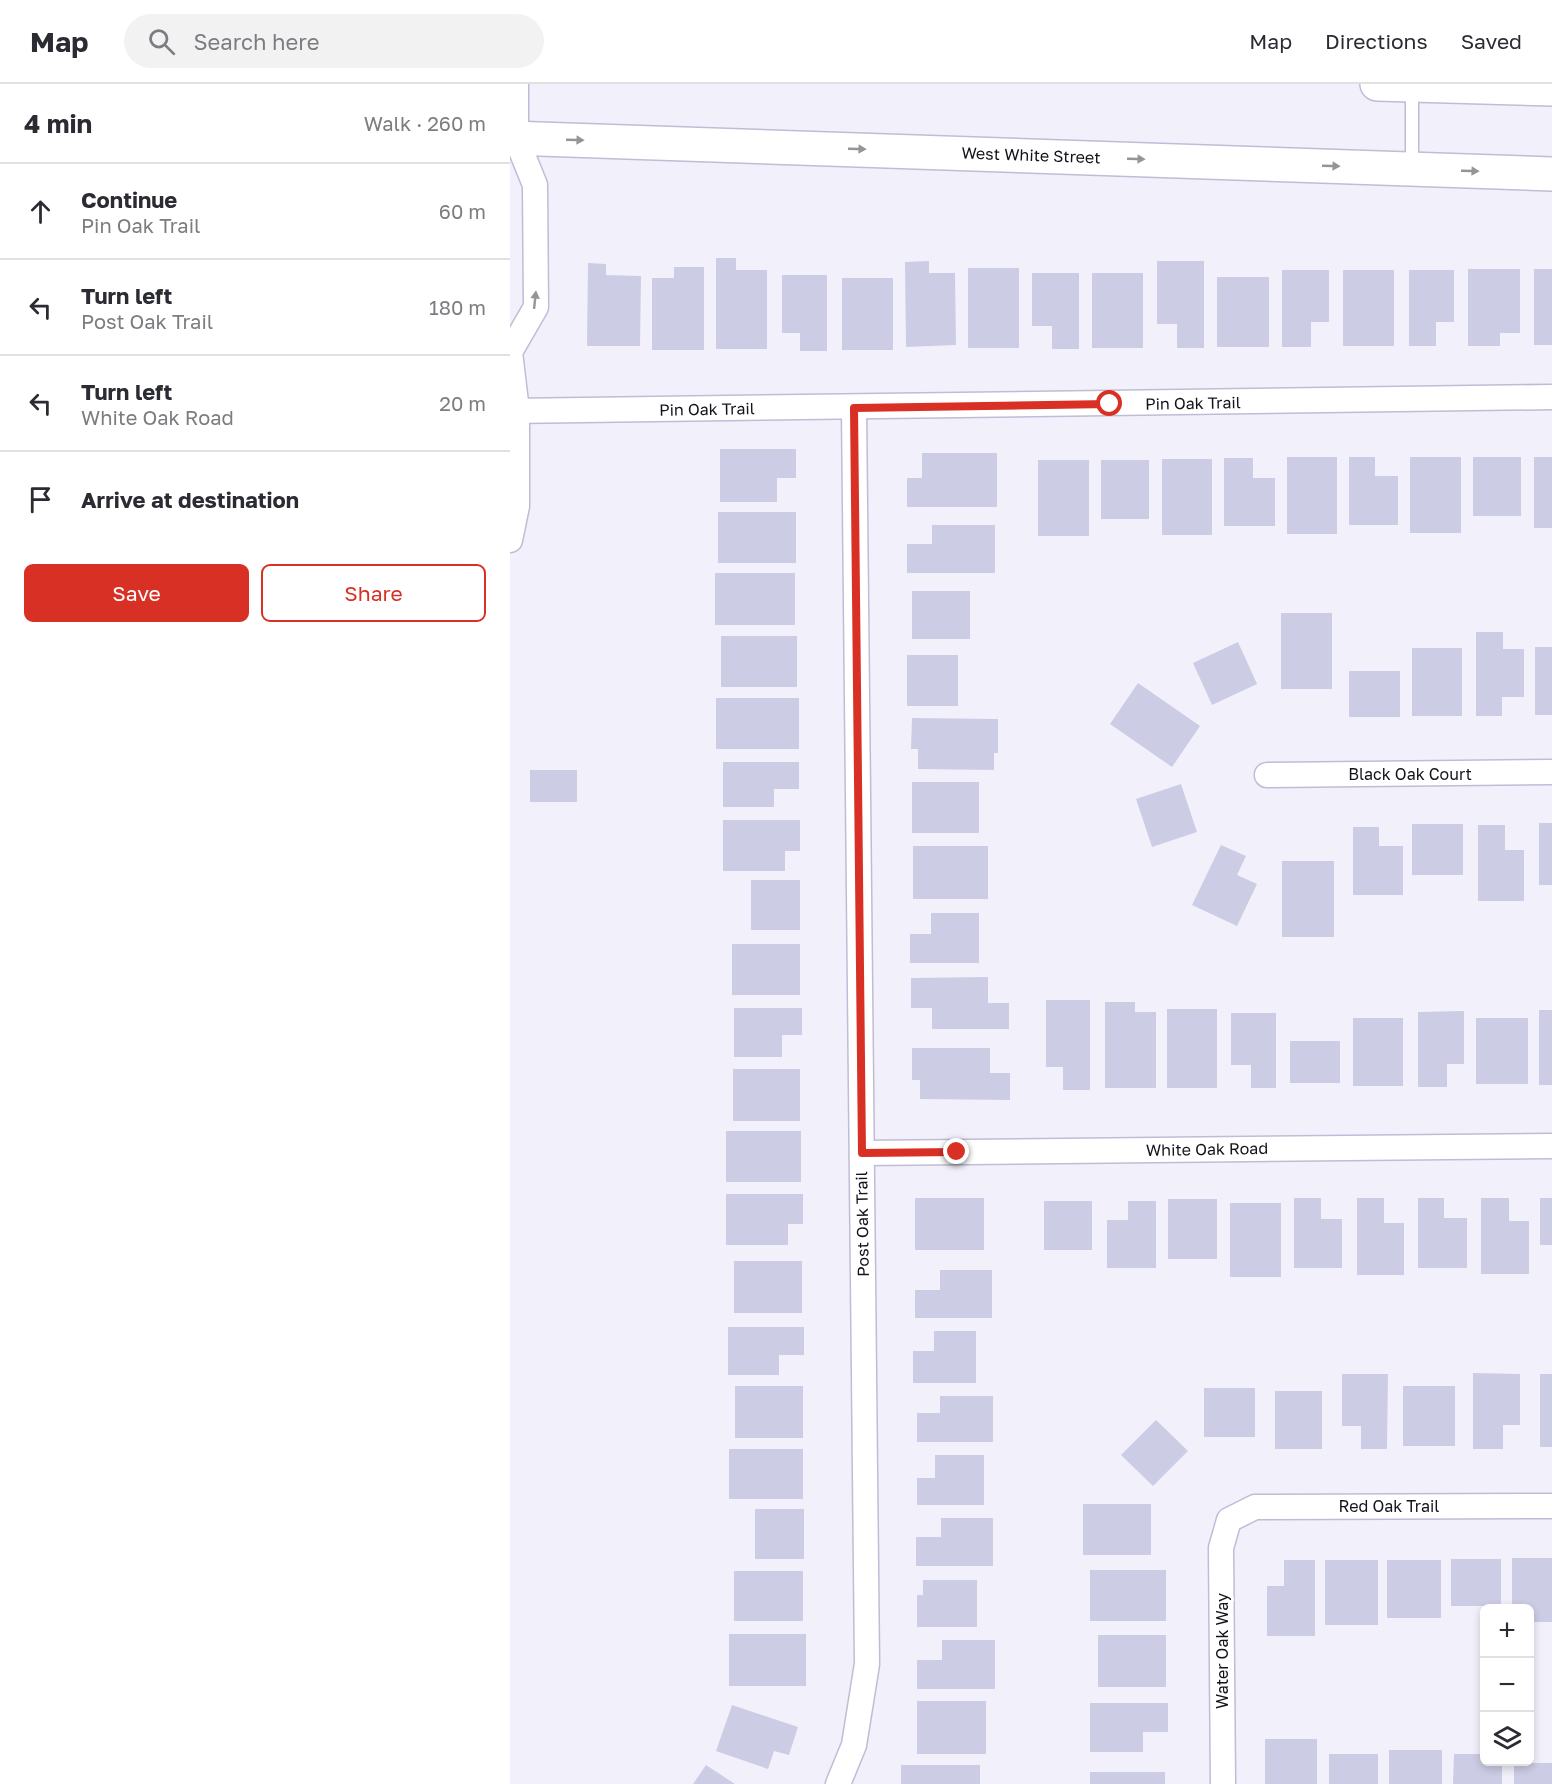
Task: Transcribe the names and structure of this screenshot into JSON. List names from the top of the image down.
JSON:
{
  "streets": {
    "main road": ["West White Street"],
    "street": [
      "Pin Oak Trail",
      "Black Oak Court",
      "White Oak Road",
      "Post Oak Trail",
      "Red Oak Trail",
      "Water Oak Way"
    ]
  },
  "crossings": [
    ["Pin Oak Trail", "Post Oak Trail"],
    ["White Oak Road", "Post Oak Trail"],
    ["Red Oak Trail", "Water Oak Way"]
  ],
  "one_way": ["West White Street"],
  "page": {
    "header": "Map",
    "search": "Search here",
    "nav": ["Map", "Directions", "Saved"],
    "heading": ["4 min", "Walk · 260 m"],
    "list": [
      ["Continue", "Pin Oak Trail", "60 m"],
      ["Turn left", "Post Oak Trail", "180 m"],
      ["Turn left", "White Oak Road", "20 m"],
      "Arrive at destination"
    ],
    "buttons": ["Save", "Share"],
    "map_buttons": ["+", "−"]
  }
}
